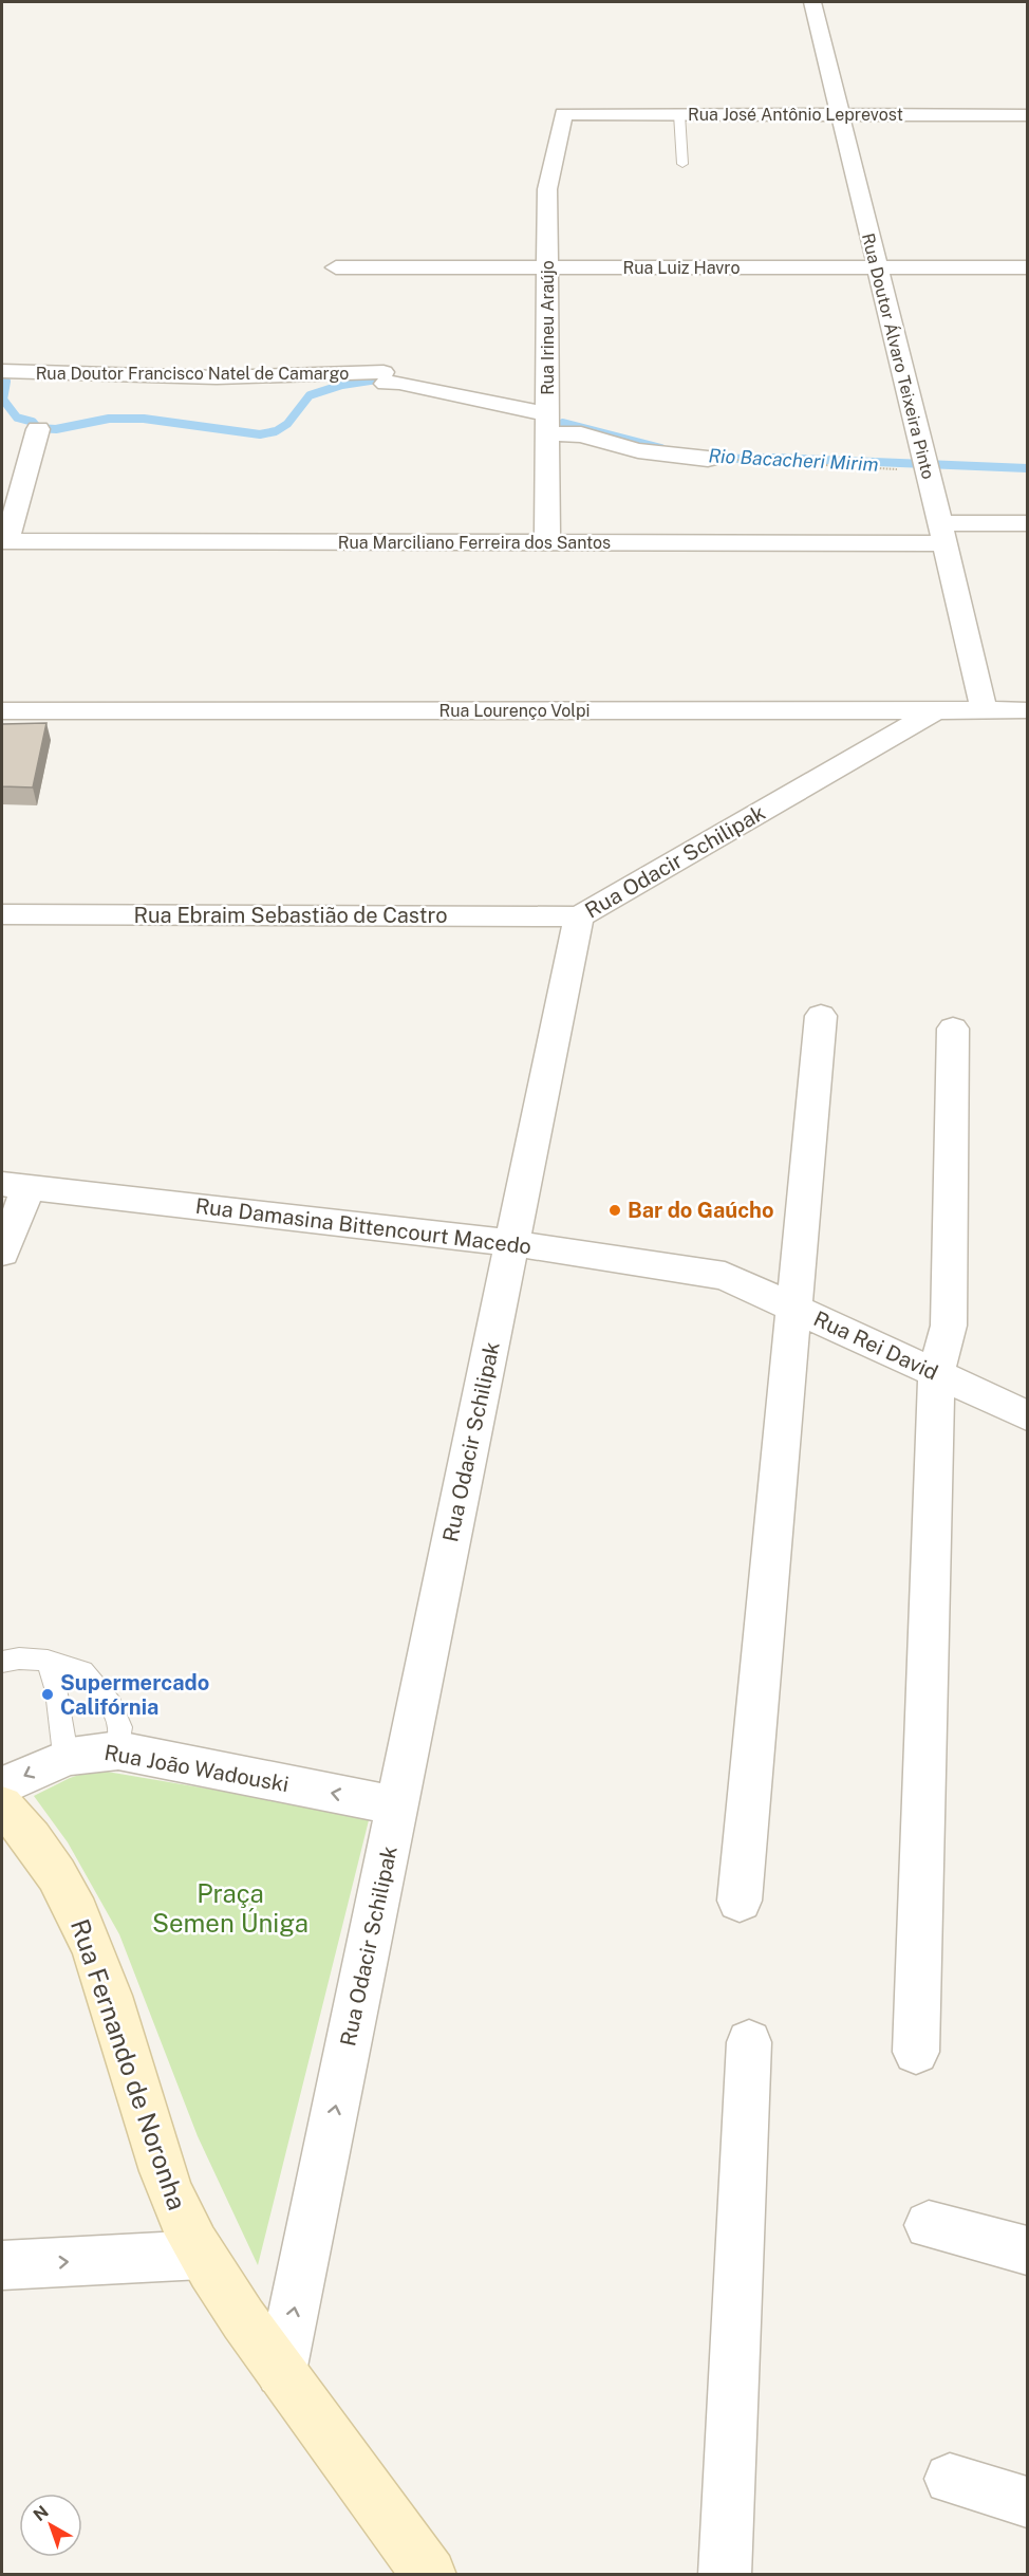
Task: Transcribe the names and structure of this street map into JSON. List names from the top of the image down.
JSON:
{
  "streets": {
    "main road": ["Rua Fernando de Noronha"],
    "street": [
      "Rua José Antônio Leprevost",
      "Rua Luiz Havro",
      "Rua Irineu Araújo",
      "Rua Doutor Álvaro Teixeira Pinto",
      "Rua Doutor Francisco Natel de Camargo",
      "Rua Marciliano Ferreira dos Santos",
      "Rua Lourenço Volpi",
      "Rua Odacir Schilipak",
      "Rua Ebraim Sebastião de Castro",
      "Rua Damasina Bittencourt Macedo",
      "Rua Rei David",
      "Rua João Wadouski"
    ]
  },
  "crossings": [
    ["Rua José Antônio Leprevost", "Rua Irineu Araújo"],
    ["Rua José Antônio Leprevost", "Rua Doutor Álvaro Teixeira Pinto"],
    ["Rua Luiz Havro", "Rua Irineu Araújo"],
    ["Rua Luiz Havro", "Rua Doutor Álvaro Teixeira Pinto"],
    ["Rua Irineu Araújo", "Rua Doutor Francisco Natel de Camargo"],
    ["Rua Irineu Araújo", "Rua Marciliano Ferreira dos Santos"],
    ["Rua Doutor Álvaro Teixeira Pinto", "Rua Marciliano Ferreira dos Santos"],
    ["Rua Doutor Álvaro Teixeira Pinto", "Rua Lourenço Volpi"],
    ["Rua Lourenço Volpi", "Rua Odacir Schilipak"],
    ["Rua Odacir Schilipak", "Rua Ebraim Sebastião de Castro"],
    ["Rua Odacir Schilipak", "Rua Damasina Bittencourt Macedo"],
    ["Rua Odacir Schilipak", "Rua João Wadouski"],
    ["Rua Odacir Schilipak", "Rua Fernando de Noronha"],
    ["Rua Damasina Bittencourt Macedo", "Rua Rei David"]
  ],
  "one_way": ["Rua João Wadouski"],
  "water": ["Rio Bacacheri Mirim"],
  "parks": ["Praça Semen Úniga"],
  "places": ["Bar do Gaúcho", "Supermercado Califórnia"],
  "north": "top left"
}
